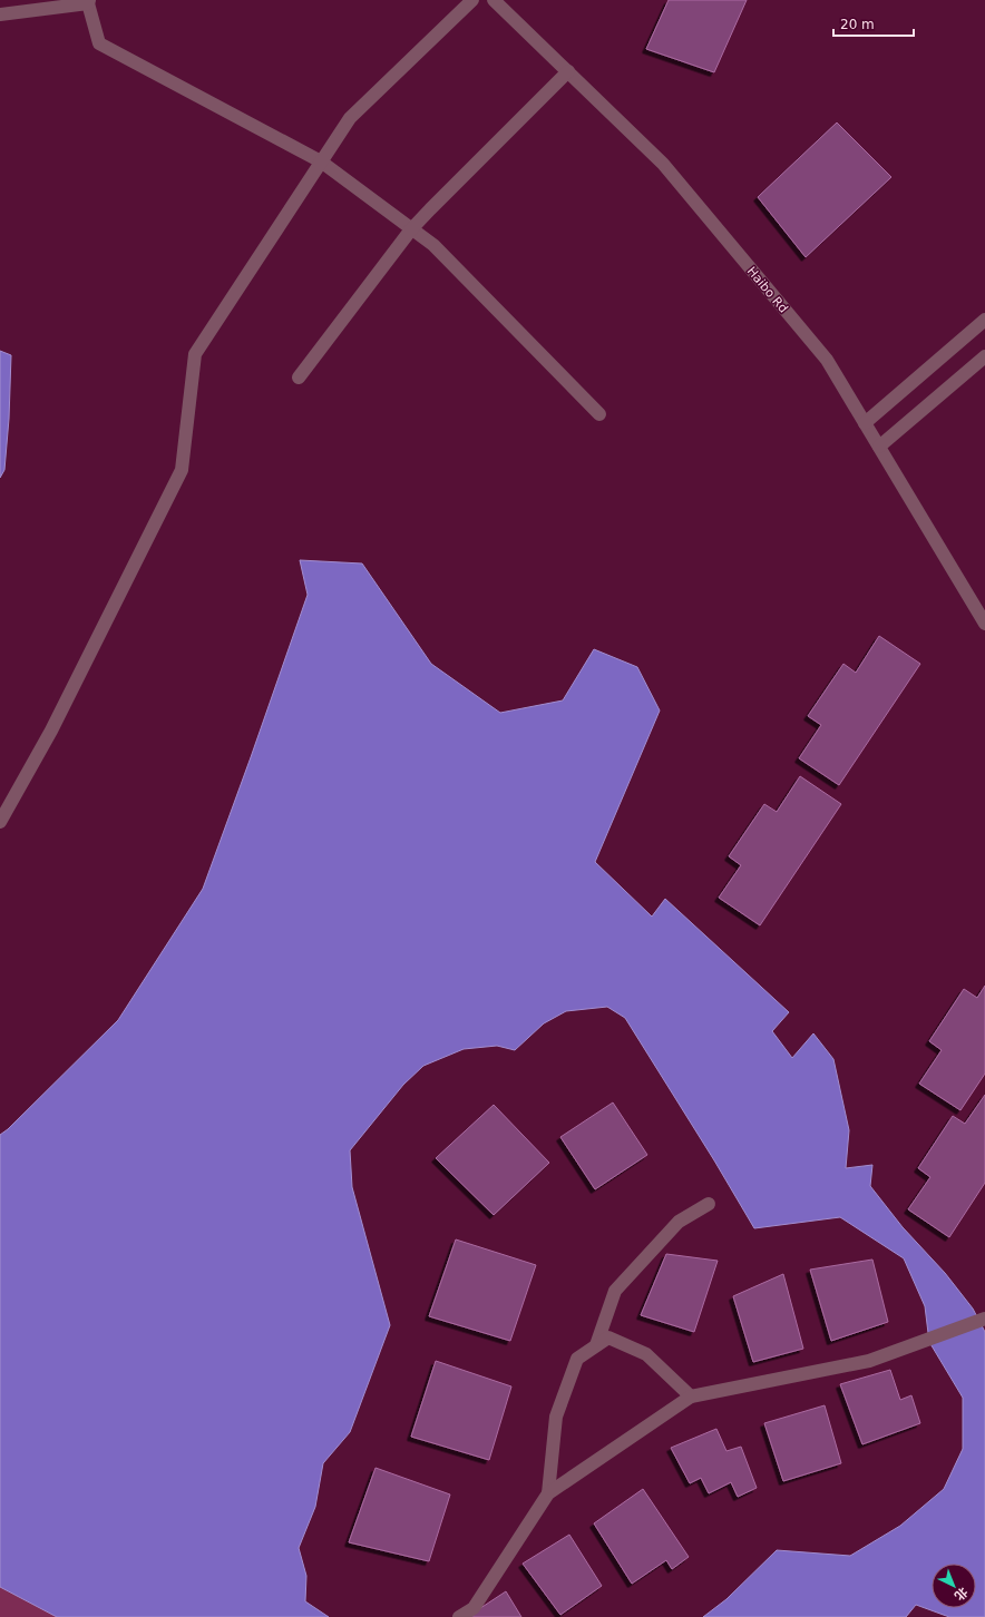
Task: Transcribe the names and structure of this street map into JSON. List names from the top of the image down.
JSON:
{
  "streets": {
    "street": ["Haibo Rd"]
  },
  "scale_bar": "20 m",
  "north": "bottom right"
}
